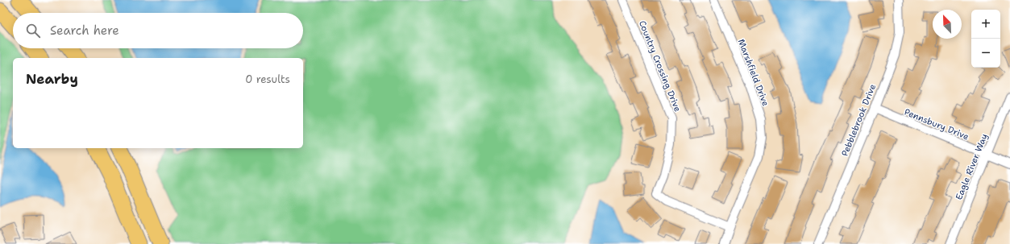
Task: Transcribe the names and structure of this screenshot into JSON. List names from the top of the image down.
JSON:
{
  "streets": {
    "street": [
      "Country Crossing Drive",
      "Marshfield Drive",
      "Pebblebrook Drive",
      "Pennsbury Drive",
      "Eagle River Way"
    ]
  },
  "crossings": [
    ["Country Crossing Drive", "Marshfield Drive"],
    ["Pebblebrook Drive", "Pennsbury Drive"],
    ["Pennsbury Drive", "Eagle River Way"]
  ],
  "north": "top left",
  "page": {
    "map_buttons": ["+", "−"],
    "search": "Search here",
    "heading": ["Nearby", "0 results"]
  }
}
